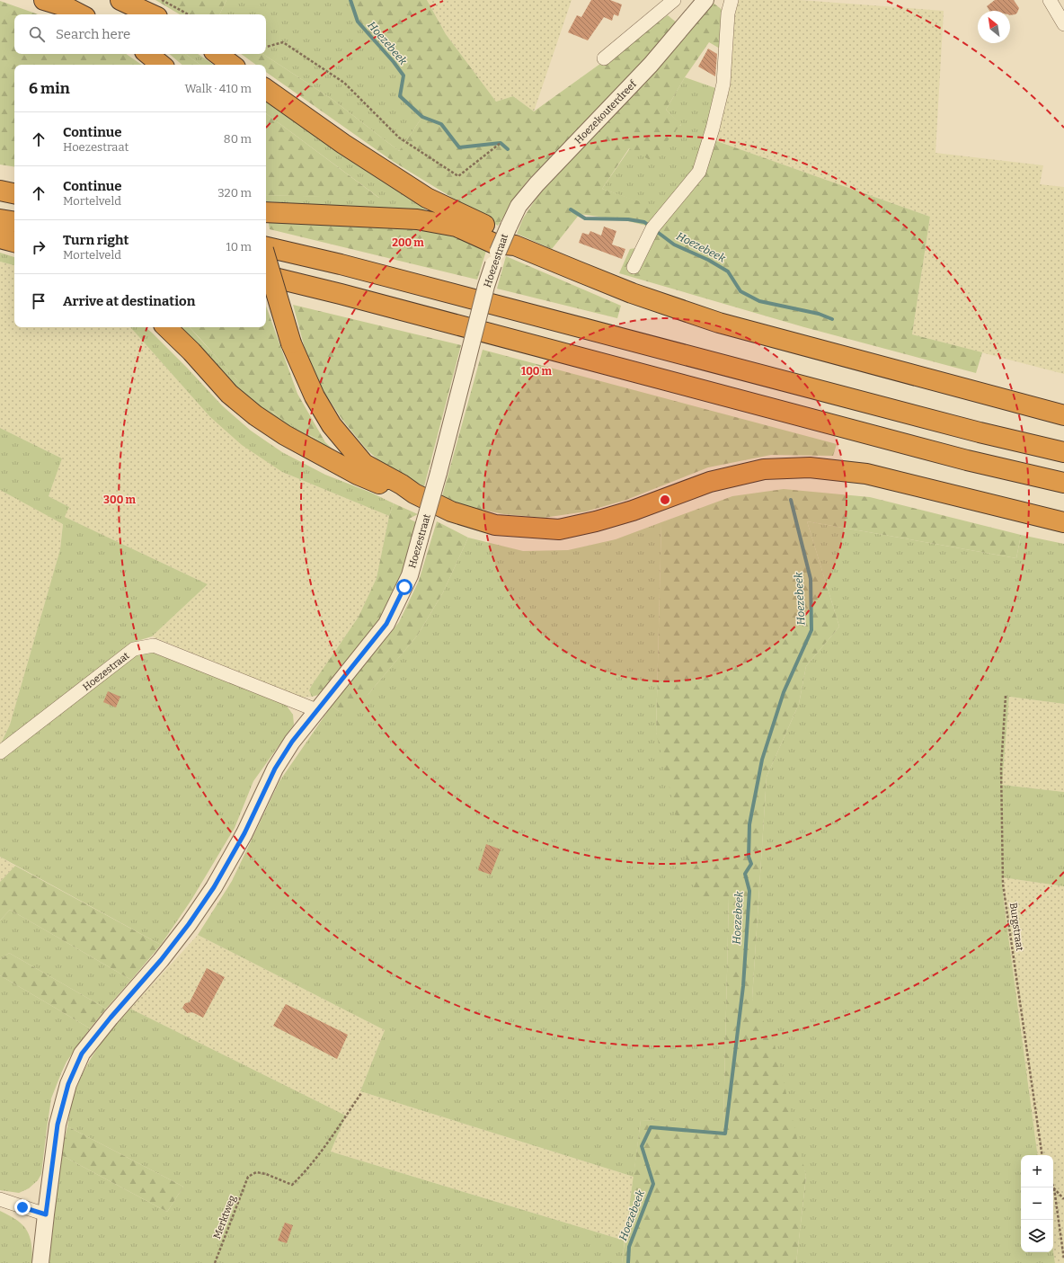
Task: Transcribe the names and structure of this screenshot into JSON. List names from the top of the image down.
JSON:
{
  "streets": {
    "street": ["Hoezekouterdreef", "Hoezestraat"],
    "path": ["Burgstraat", "Merktweg"]
  },
  "crossings": [
    ["Hoezekouterdreef", "Hoezestraat"]
  ],
  "water": ["Hoezebeek"],
  "north": "top left",
  "page": {
    "search": "Search here",
    "heading": ["6 min", "Walk · 410 m"],
    "list": [
      ["Continue", "Hoezestraat", "80 m"],
      ["Continue", "Mortelveld", "320 m"],
      ["Turn right", "Mortelveld", "10 m"],
      "Arrive at destination"
    ],
    "map_buttons": ["+", "−"]
  },
  "rings": ["200 m", "100 m", "300 m"]
}
